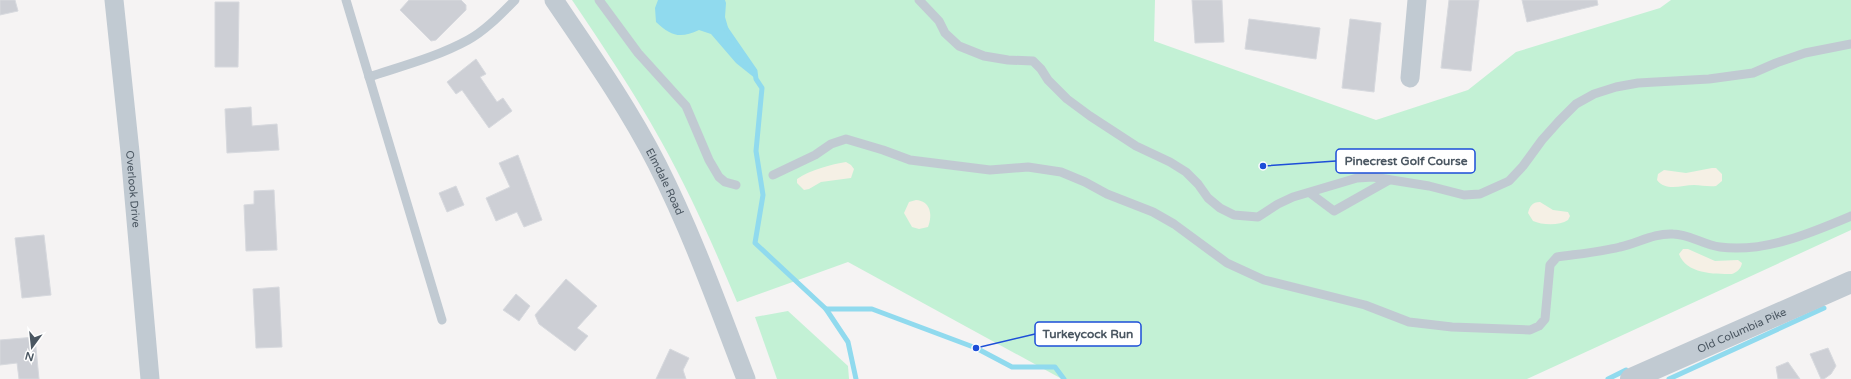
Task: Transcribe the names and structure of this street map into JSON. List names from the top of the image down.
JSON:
{
  "streets": {
    "street": ["Elmdale Road", "Overlook Drive", "Old Columbia Pike"]
  },
  "places": ["Pinecrest Golf Course", "Turkeycock Run"],
  "north": "bottom"
}
